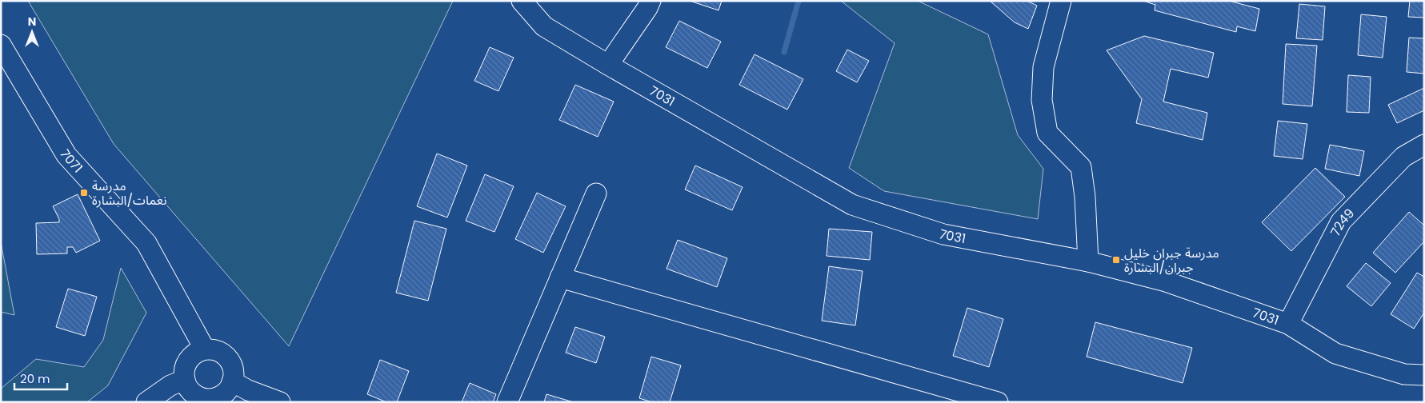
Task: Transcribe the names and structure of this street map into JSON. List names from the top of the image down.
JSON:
{
  "streets": {
    "street": ["7031", "7071", "7249"]
  },
  "crossings": [
    ["7031", "7249"]
  ],
  "places": {
    "transit": ["مدرسة نعمات/البشارة", "مدرسة جبران خليل جبران/البشارة"]
  },
  "scale_bar": "20 m",
  "north": "top"
}
